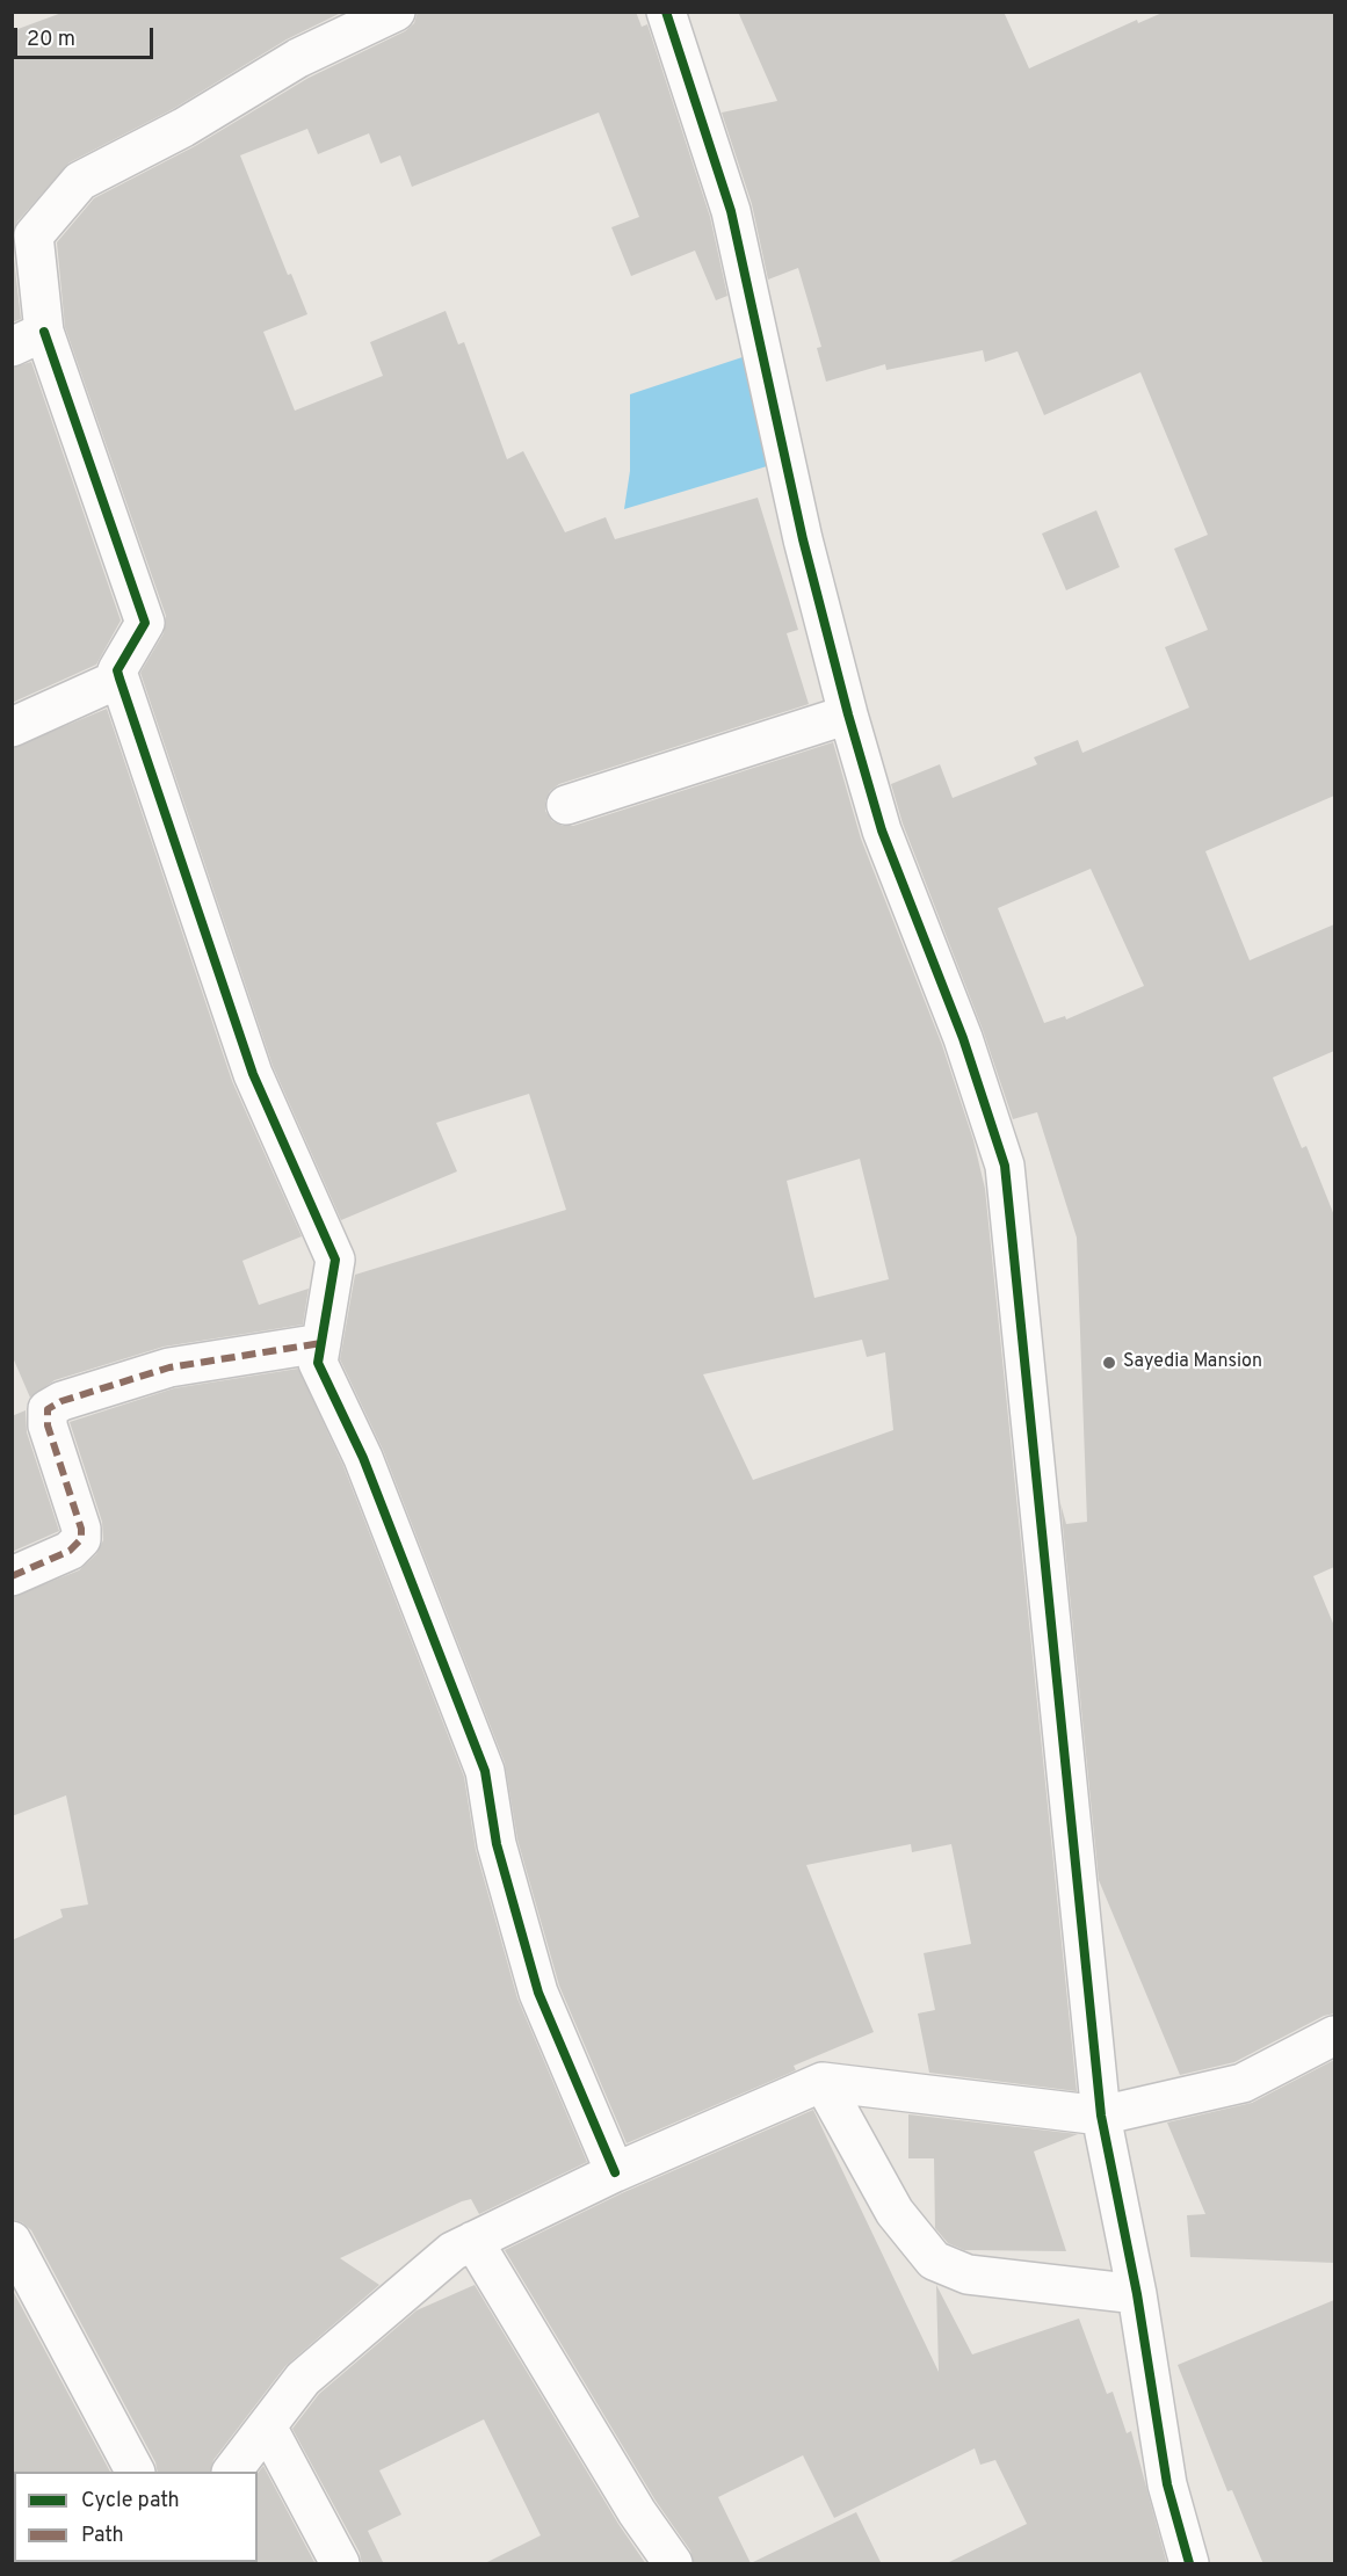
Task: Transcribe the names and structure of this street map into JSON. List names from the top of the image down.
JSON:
{
  "places": ["Sayedia Mansion"],
  "legend": ["Cycle path", "Path"],
  "scale_bar": "20 m"
}
